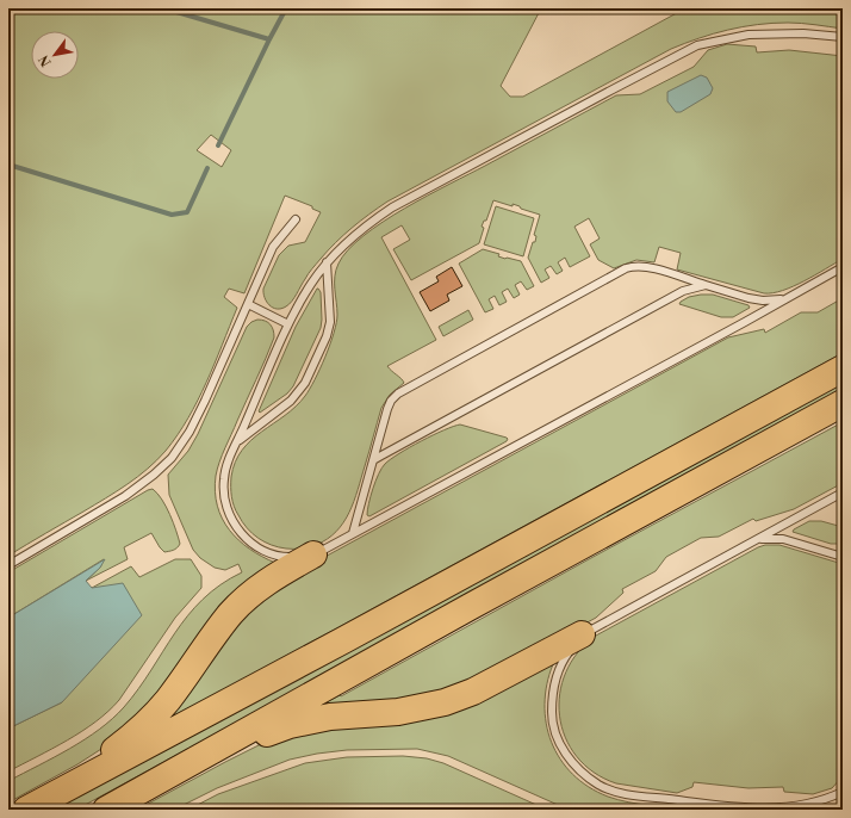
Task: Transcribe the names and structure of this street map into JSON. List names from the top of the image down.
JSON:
{
  "north": "bottom left"
}
